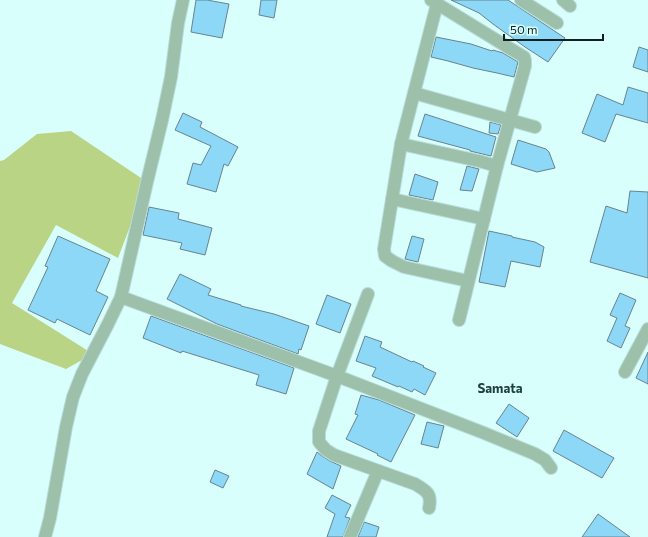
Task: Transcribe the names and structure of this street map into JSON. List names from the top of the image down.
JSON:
{
  "districts": ["Samata"],
  "scale_bar": "50 m"
}
